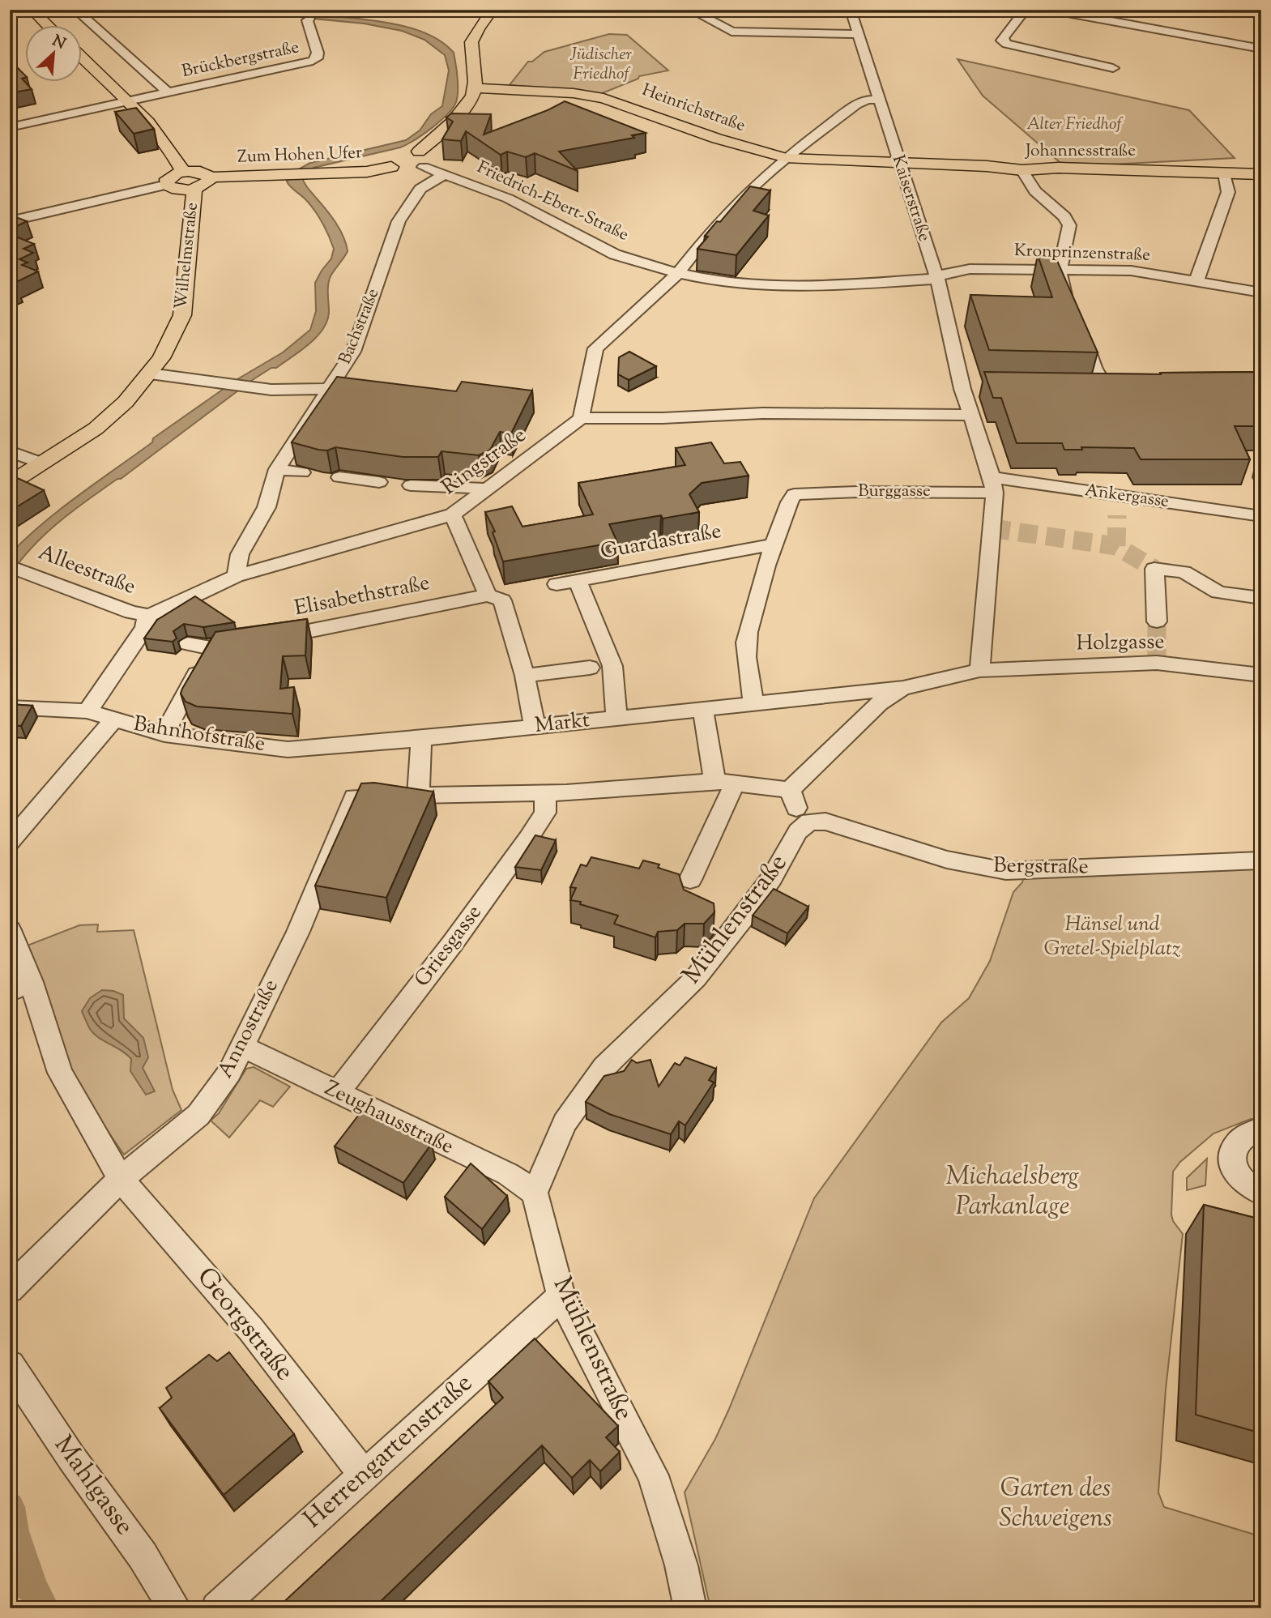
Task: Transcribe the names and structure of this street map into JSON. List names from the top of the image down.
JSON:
{
  "streets": {
    "main road": [
      "Heinrichstraße",
      "Johannesstraße",
      "Zum Hohen Ufer",
      "Wilhelmstraße"
    ],
    "street": [
      "Brückbergstraße",
      "Kaiserstraße",
      "Friedrich-Ebert-Straße",
      "Kronprinzenstraße",
      "Bachstraße",
      "Ringstraße",
      "Burggasse",
      "Ankergasse",
      "Guardastraße",
      "Alleestraße",
      "Elisabethstraße",
      "Holzgasse",
      "Markt",
      "Bahnhofstraße",
      "Bergstraße",
      "Mühlenstraße",
      "Griesgasse",
      "Annostraße",
      "Zeughausstraße",
      "Georgstraße",
      "Herrengartenstraße",
      "Mahlgasse"
    ]
  },
  "crossings": [
    ["Brückbergstraße", "Wilhelmstraße"],
    ["Heinrichstraße", "Johannesstraße"],
    ["Heinrichstraße", "Kaiserstraße"],
    ["Johannesstraße", "Kaiserstraße"],
    ["Zum Hohen Ufer", "Friedrich-Ebert-Straße"],
    ["Zum Hohen Ufer", "Wilhelmstraße"],
    ["Kaiserstraße", "Friedrich-Ebert-Straße"],
    ["Kaiserstraße", "Kronprinzenstraße"],
    ["Kaiserstraße", "Burggasse"],
    ["Kaiserstraße", "Ankergasse"],
    ["Kaiserstraße", "Holzgasse"],
    ["Kaiserstraße", "Markt"],
    ["Friedrich-Ebert-Straße", "Kronprinzenstraße"],
    ["Friedrich-Ebert-Straße", "Bachstraße"],
    ["Bachstraße", "Ringstraße"],
    ["Ringstraße", "Alleestraße"],
    ["Burggasse", "Ankergasse"],
    ["Burggasse", "Guardastraße"],
    ["Holzgasse", "Markt"],
    ["Markt", "Bahnhofstraße"],
    ["Markt", "Bergstraße"],
    ["Markt", "Mühlenstraße"],
    ["Bergstraße", "Mühlenstraße"],
    ["Mühlenstraße", "Zeughausstraße"],
    ["Mühlenstraße", "Herrengartenstraße"],
    ["Griesgasse", "Zeughausstraße"],
    ["Annostraße", "Zeughausstraße"],
    ["Annostraße", "Georgstraße"],
    ["Georgstraße", "Herrengartenstraße"]
  ],
  "parks": [
    "Jüdischer Friedhof",
    "Alter Friedhof",
    "Hänsel und Gretel-Spielplatz",
    "Michaelsberg Parkanlage",
    "Garten des Schweigens"
  ],
  "north": "top right"
}
